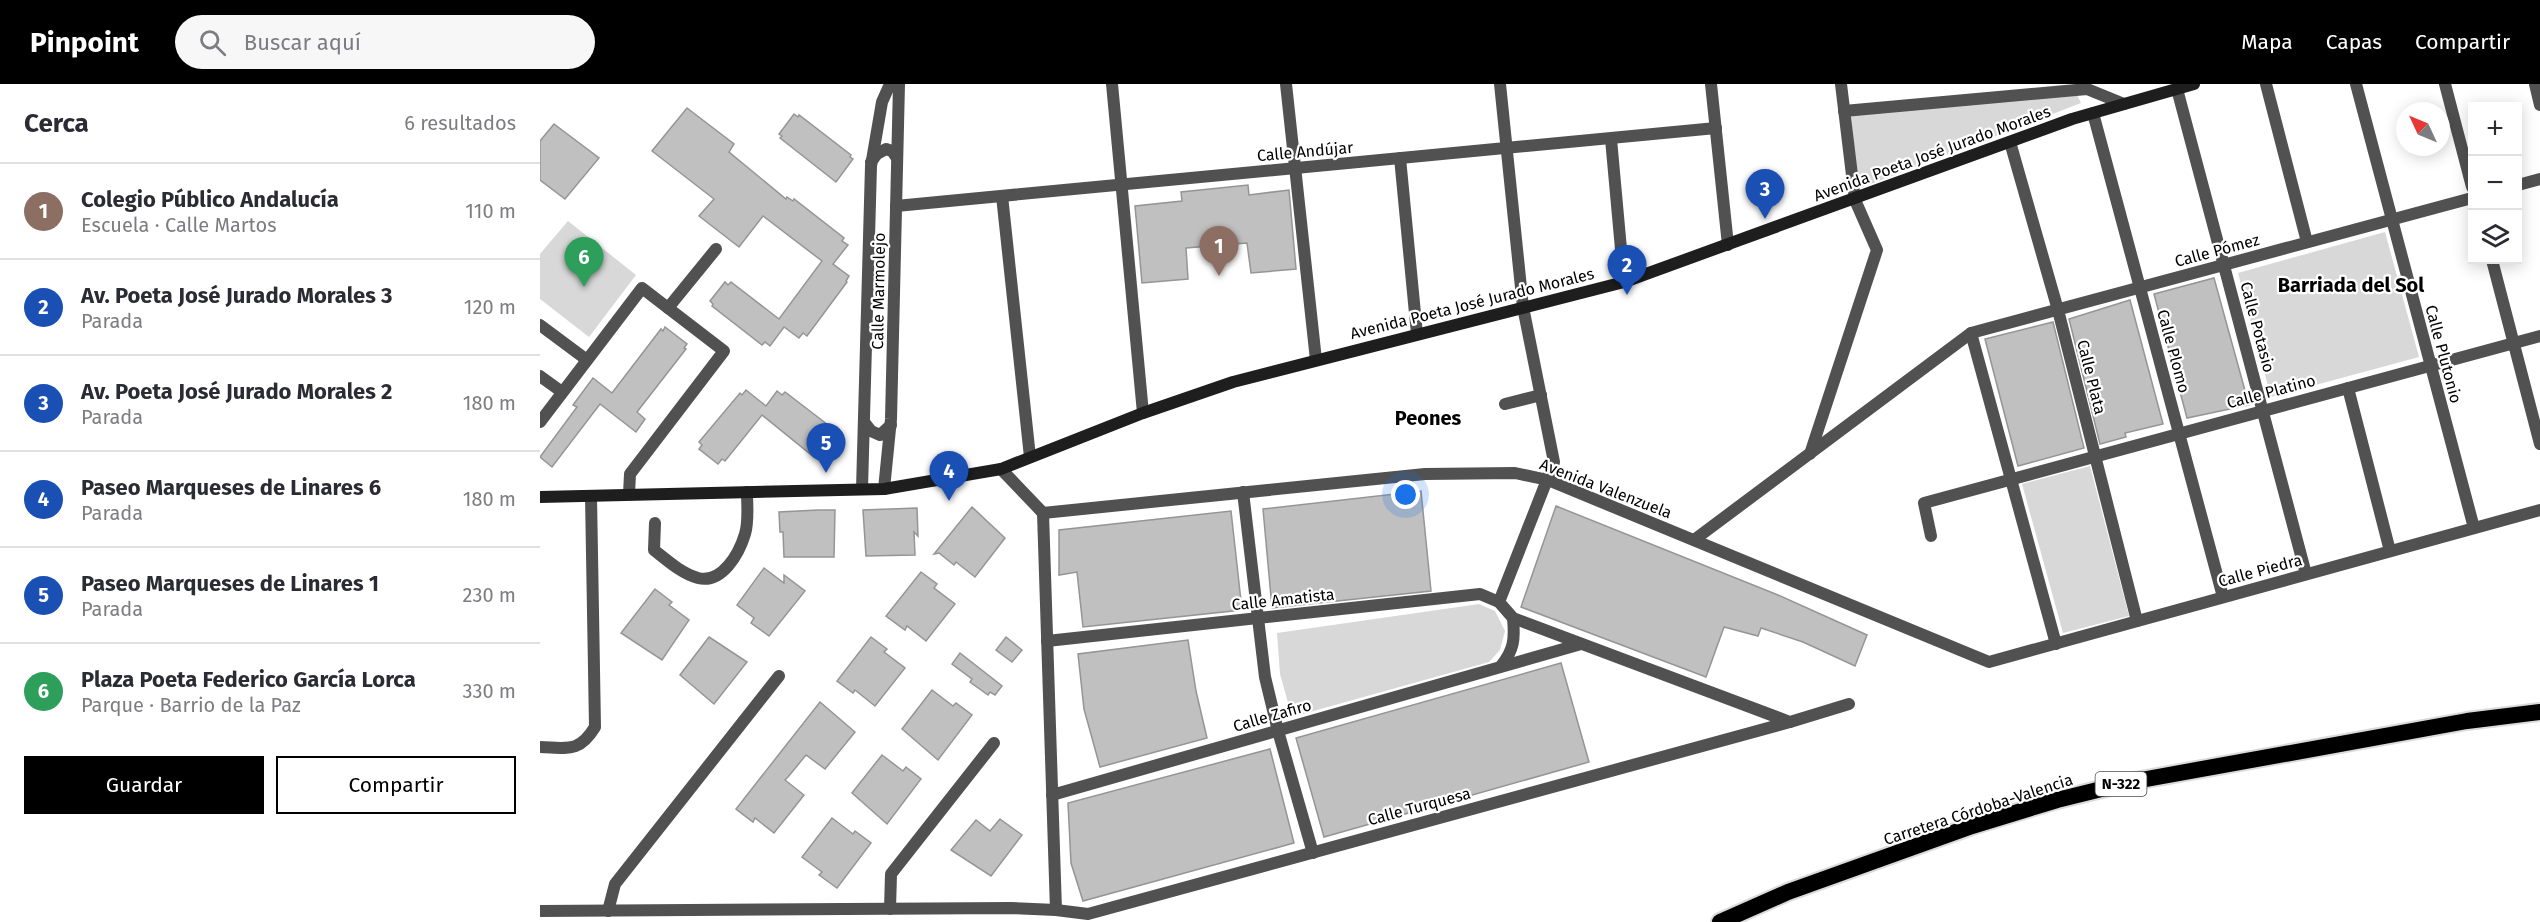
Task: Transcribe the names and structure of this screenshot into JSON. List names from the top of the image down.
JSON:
{
  "streets": {
    "highway": ["N-322", "Carretera Córdoba-Valencia"],
    "main road": ["Avenida Poeta José Jurado Morales"],
    "street": [
      "Calle Andújar",
      "Calle Pómez",
      "Calle Marmolejo",
      "Calle Potasio",
      "Calle Plomo",
      "Calle Plutonio",
      "Calle Plata",
      "Calle Platino",
      "Avenida Valenzuela",
      "Calle Piedra",
      "Calle Amatista",
      "Calle Zafiro",
      "Calle Turquesa"
    ]
  },
  "crossings": [
    ["Calle Andújar", "Calle Marmolejo"],
    ["Avenida Poeta José Jurado Morales", "Calle Marmolejo"],
    ["Avenida Poeta José Jurado Morales", "Calle Potasio"],
    ["Avenida Poeta José Jurado Morales", "Calle Plomo"],
    ["Avenida Poeta José Jurado Morales", "Calle Plata"],
    ["Calle Pómez", "Calle Potasio"],
    ["Calle Pómez", "Calle Plomo"],
    ["Calle Pómez", "Calle Plutonio"],
    ["Calle Pómez", "Calle Plata"],
    ["Calle Potasio", "Calle Platino"],
    ["Calle Potasio", "Calle Piedra"],
    ["Calle Plomo", "Calle Platino"],
    ["Calle Plomo", "Calle Piedra"],
    ["Calle Plutonio", "Calle Platino"],
    ["Calle Plutonio", "Calle Piedra"],
    ["Calle Plata", "Calle Platino"],
    ["Calle Plata", "Calle Piedra"],
    ["Avenida Valenzuela", "Calle Piedra"]
  ],
  "districts": ["Barriada del Sol", "Peones"],
  "north": "top left",
  "page": {
    "header": "Pinpoint",
    "search": "Buscar aquí",
    "nav": ["Mapa", "Capas", "Compartir"],
    "heading": ["Cerca", "6 resultados"],
    "map_buttons": ["+", "−"],
    "list": [
      {
        "mark": "1",
        "name": "Colegio Público Andalucía",
        "note": "Escuela · Calle Martos",
        "value": "110 m"
      },
      {
        "mark": "2",
        "name": "Av. Poeta José Jurado Morales 3",
        "note": "Parada",
        "value": "120 m"
      },
      {
        "mark": "3",
        "name": "Av. Poeta José Jurado Morales 2",
        "note": "Parada",
        "value": "180 m"
      },
      {
        "mark": "4",
        "name": "Paseo Marqueses de Linares 6",
        "note": "Parada",
        "value": "180 m"
      },
      {
        "mark": "5",
        "name": "Paseo Marqueses de Linares 1",
        "note": "Parada",
        "value": "230 m"
      },
      {
        "mark": "6",
        "name": "Plaza Poeta Federico García Lorca",
        "note": "Parque · Barrio de la Paz",
        "value": "330 m"
      }
    ],
    "pins": [
      "3",
      "1",
      "6",
      "2",
      "5",
      "4"
    ],
    "buttons": ["Guardar", "Compartir"]
  }
}
